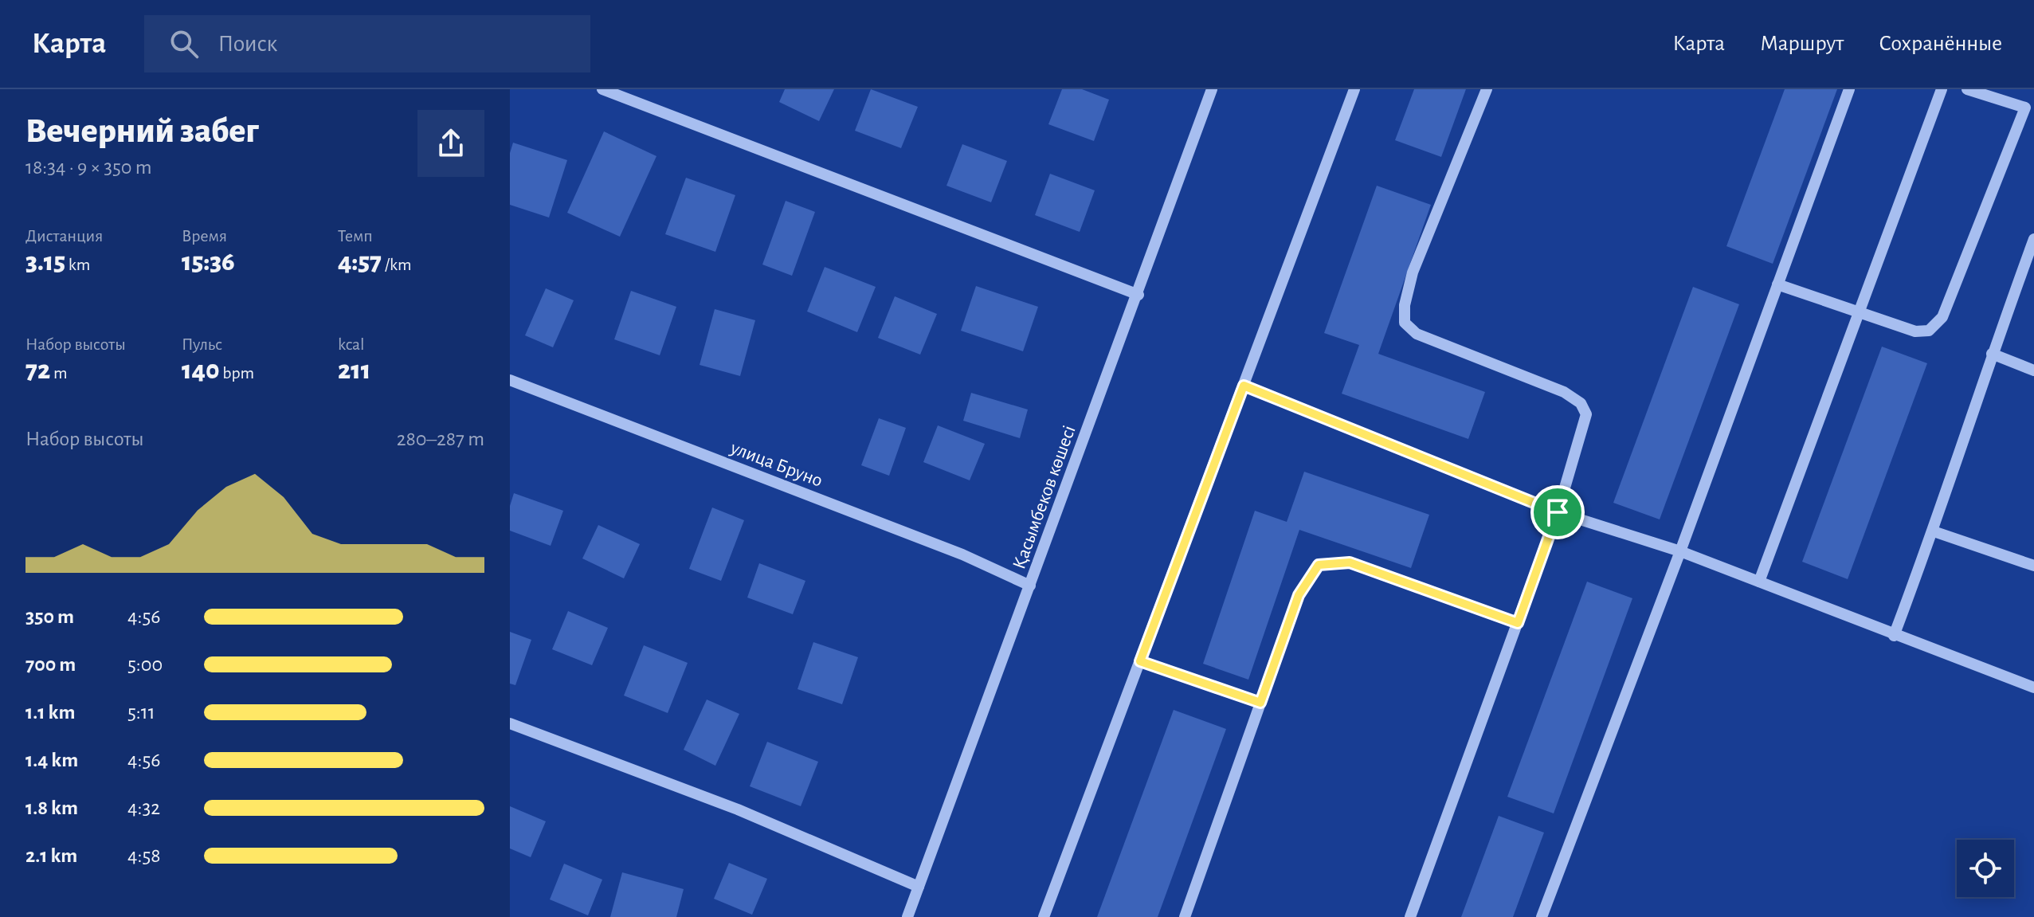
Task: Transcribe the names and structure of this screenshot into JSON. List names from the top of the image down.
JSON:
{
  "streets": {
    "street": ["улица Бруно", "Қасымбеков көшесі"]
  },
  "crossings": [
    ["улица Бруно", "Қасымбеков көшесі"]
  ],
  "page": {
    "header": "Карта",
    "search": "Поиск",
    "nav": ["Карта", "Маршрут", "Сохранённые"],
    "heading": ["Вечерний забег", "18:34 · 9 × 350 m"],
    "stats": [
      ["Дистанция", "3.15 km"],
      ["Время", "15:36"],
      ["Темп", "4:57 /km"],
      ["Набор высоты", "72 m"],
      ["Пульс", "140 bpm"],
      ["kcal", "211"]
    ],
    "chart": ["Набор высоты", "280–287 m"],
    "list": [
      {
        "name": "350 m",
        "note": "4:56"
      },
      {
        "name": "700 m",
        "note": "5:00"
      },
      {
        "name": "1.1 km",
        "note": "5:11"
      },
      {
        "name": "1.4 km",
        "note": "4:56"
      },
      {
        "name": "1.8 km",
        "note": "4:32"
      },
      {
        "name": "2.1 km",
        "note": "4:58"
      }
    ]
  }
}
